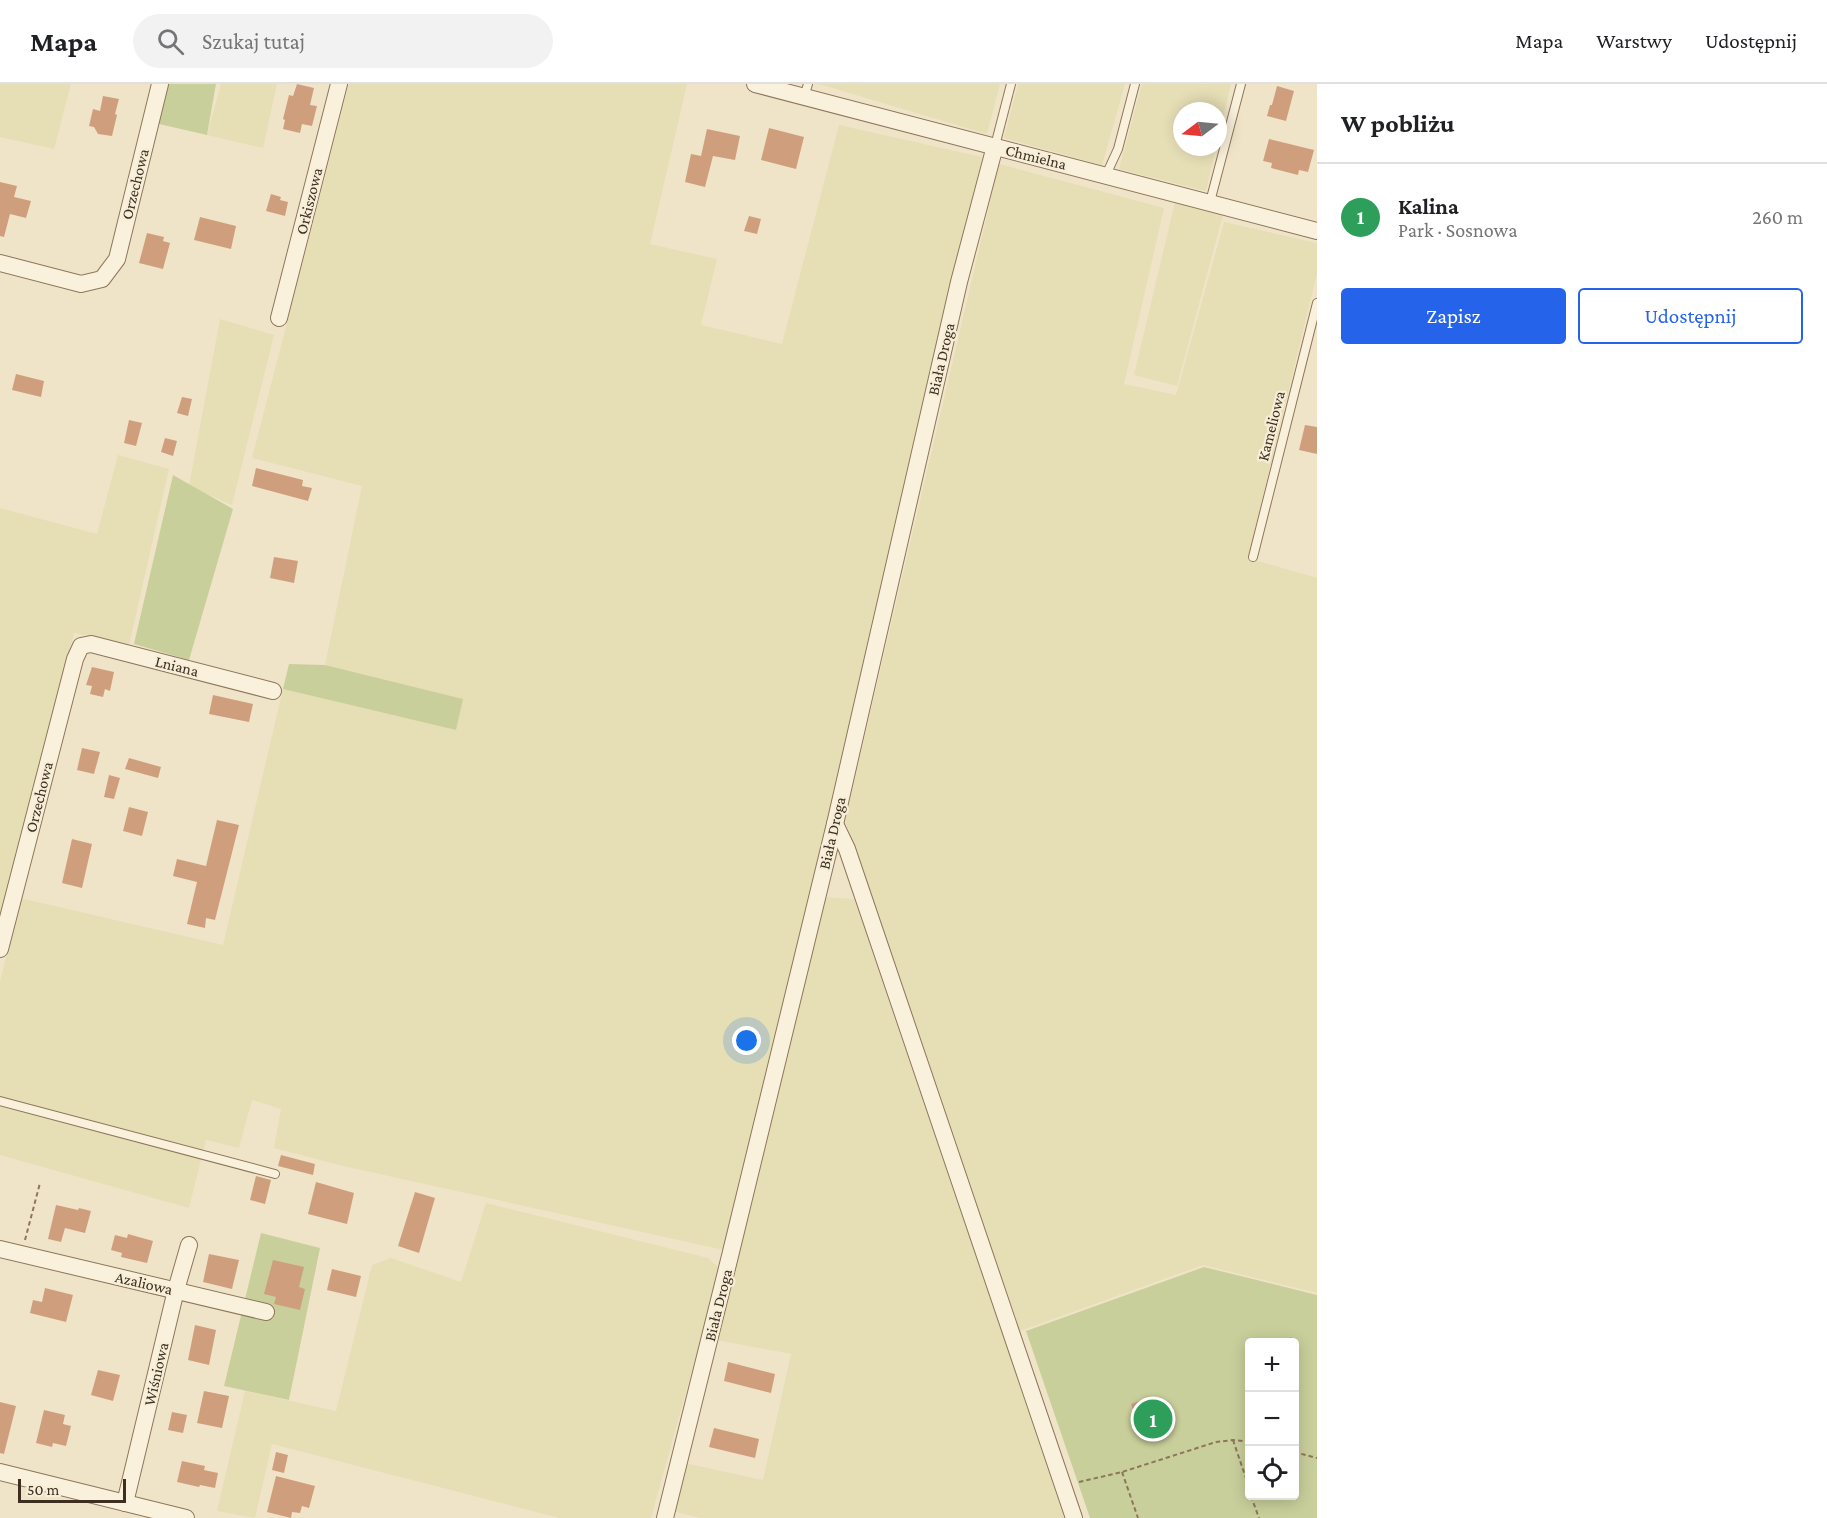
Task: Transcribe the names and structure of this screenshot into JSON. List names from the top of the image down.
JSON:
{
  "streets": {
    "street": [
      "Chmielna",
      "Orzechowa",
      "Orkiszowa",
      "Biała Droga",
      "Lniana",
      "Azaliowa",
      "Wiśniowa"
    ],
    "lane": ["Kameliowa"]
  },
  "crossings": [
    ["Chmielna", "Biała Droga"],
    ["Orzechowa", "Lniana"],
    ["Azaliowa", "Wiśniowa"]
  ],
  "scale_bar": "50 m",
  "north": "left",
  "page": {
    "header": "Mapa",
    "search": "Szukaj tutaj",
    "nav": ["Mapa", "Warstwy", "Udostępnij"],
    "heading": "W pobliżu",
    "list": [
      {
        "mark": "1",
        "name": "Kalina",
        "note": "Park · Sosnowa",
        "value": "260 m"
      }
    ],
    "buttons": ["Zapisz", "Udostępnij"],
    "map_buttons": ["+", "−"],
    "pins": "1",
    "scale": "50 m"
  }
}
